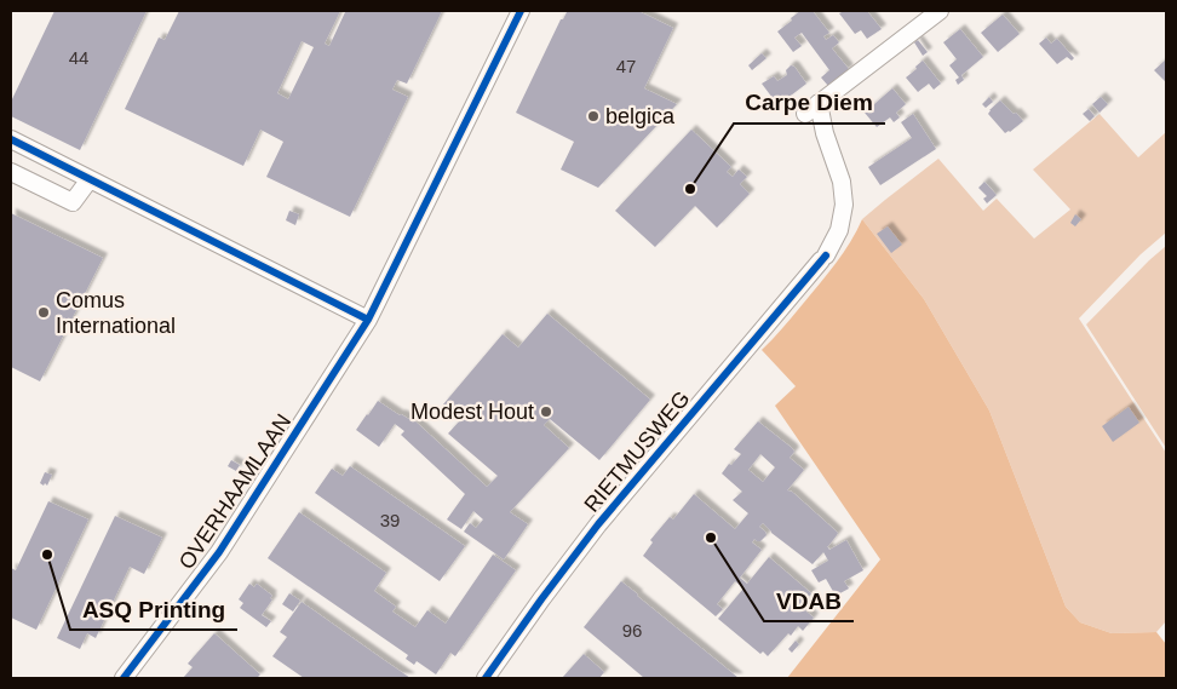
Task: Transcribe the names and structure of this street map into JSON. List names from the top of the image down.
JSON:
{
  "streets": {
    "street": ["RIETMUSWEG", "OVERHAAMLAAN"]
  },
  "places": [
    "belgica",
    "Carpe Diem",
    "Comus International",
    "Modest Hout",
    "VDAB",
    "ASQ Printing"
  ],
  "house_numbers": [
    "44",
    "47",
    "39",
    "96"
  ]
}
